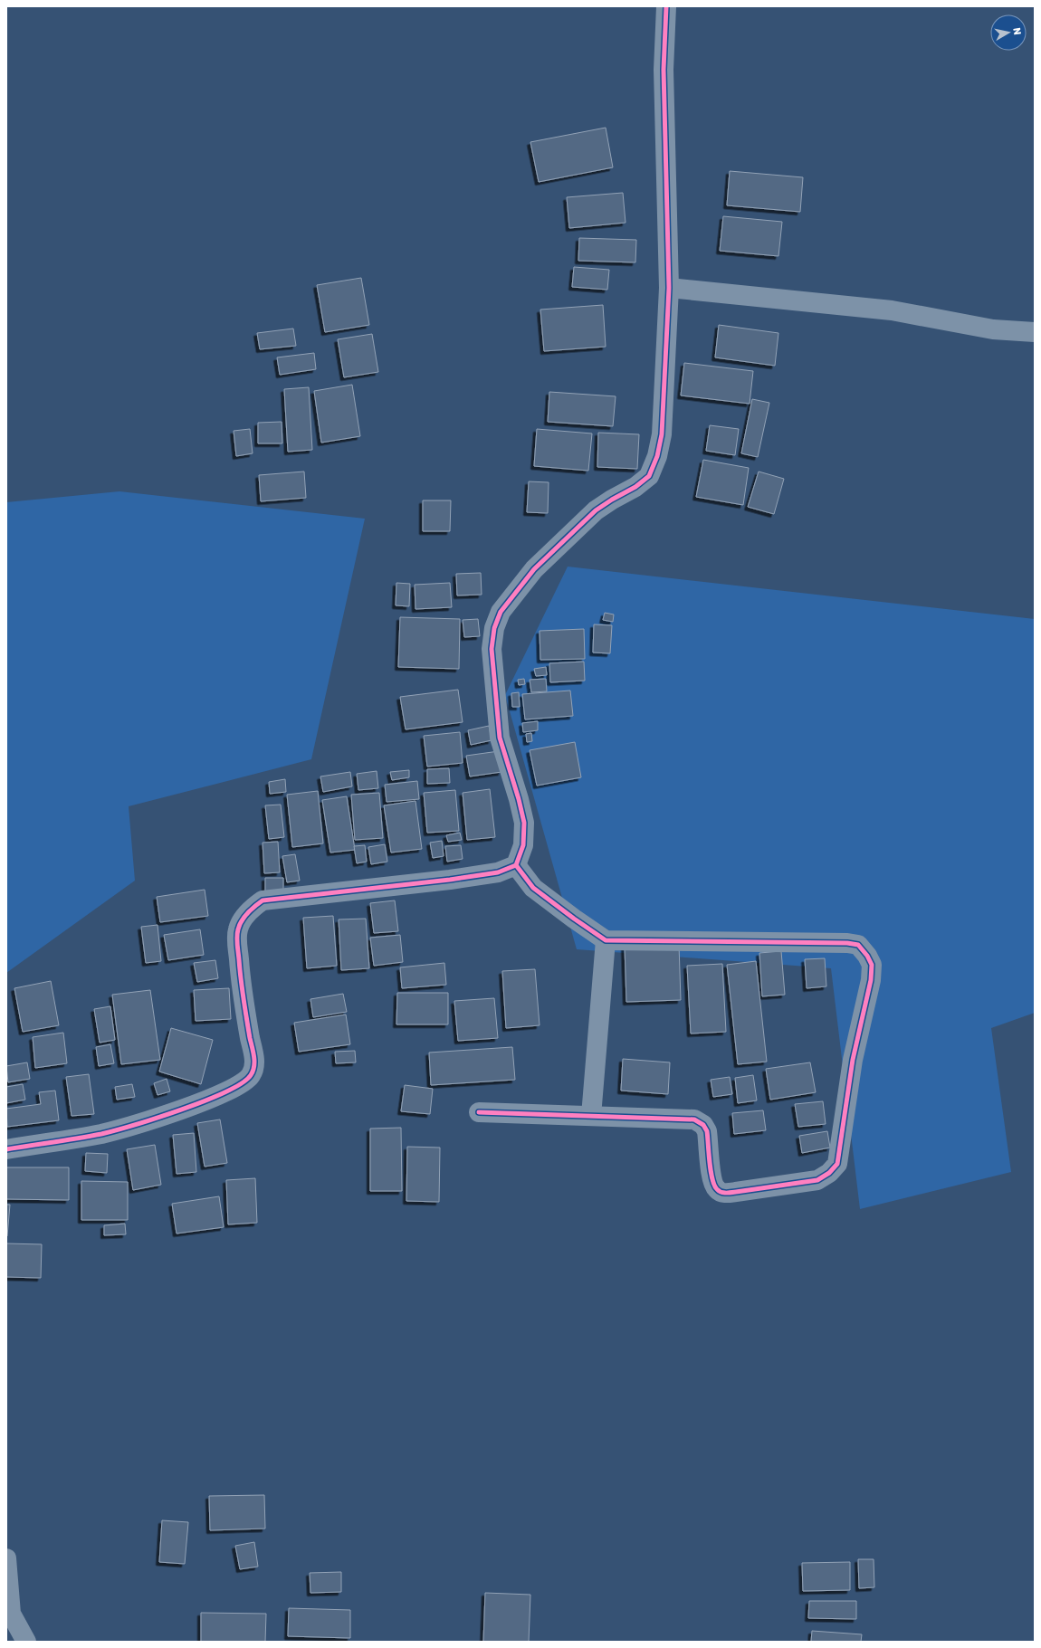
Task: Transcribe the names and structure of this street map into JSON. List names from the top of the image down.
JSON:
{
  "north": "right"
}
